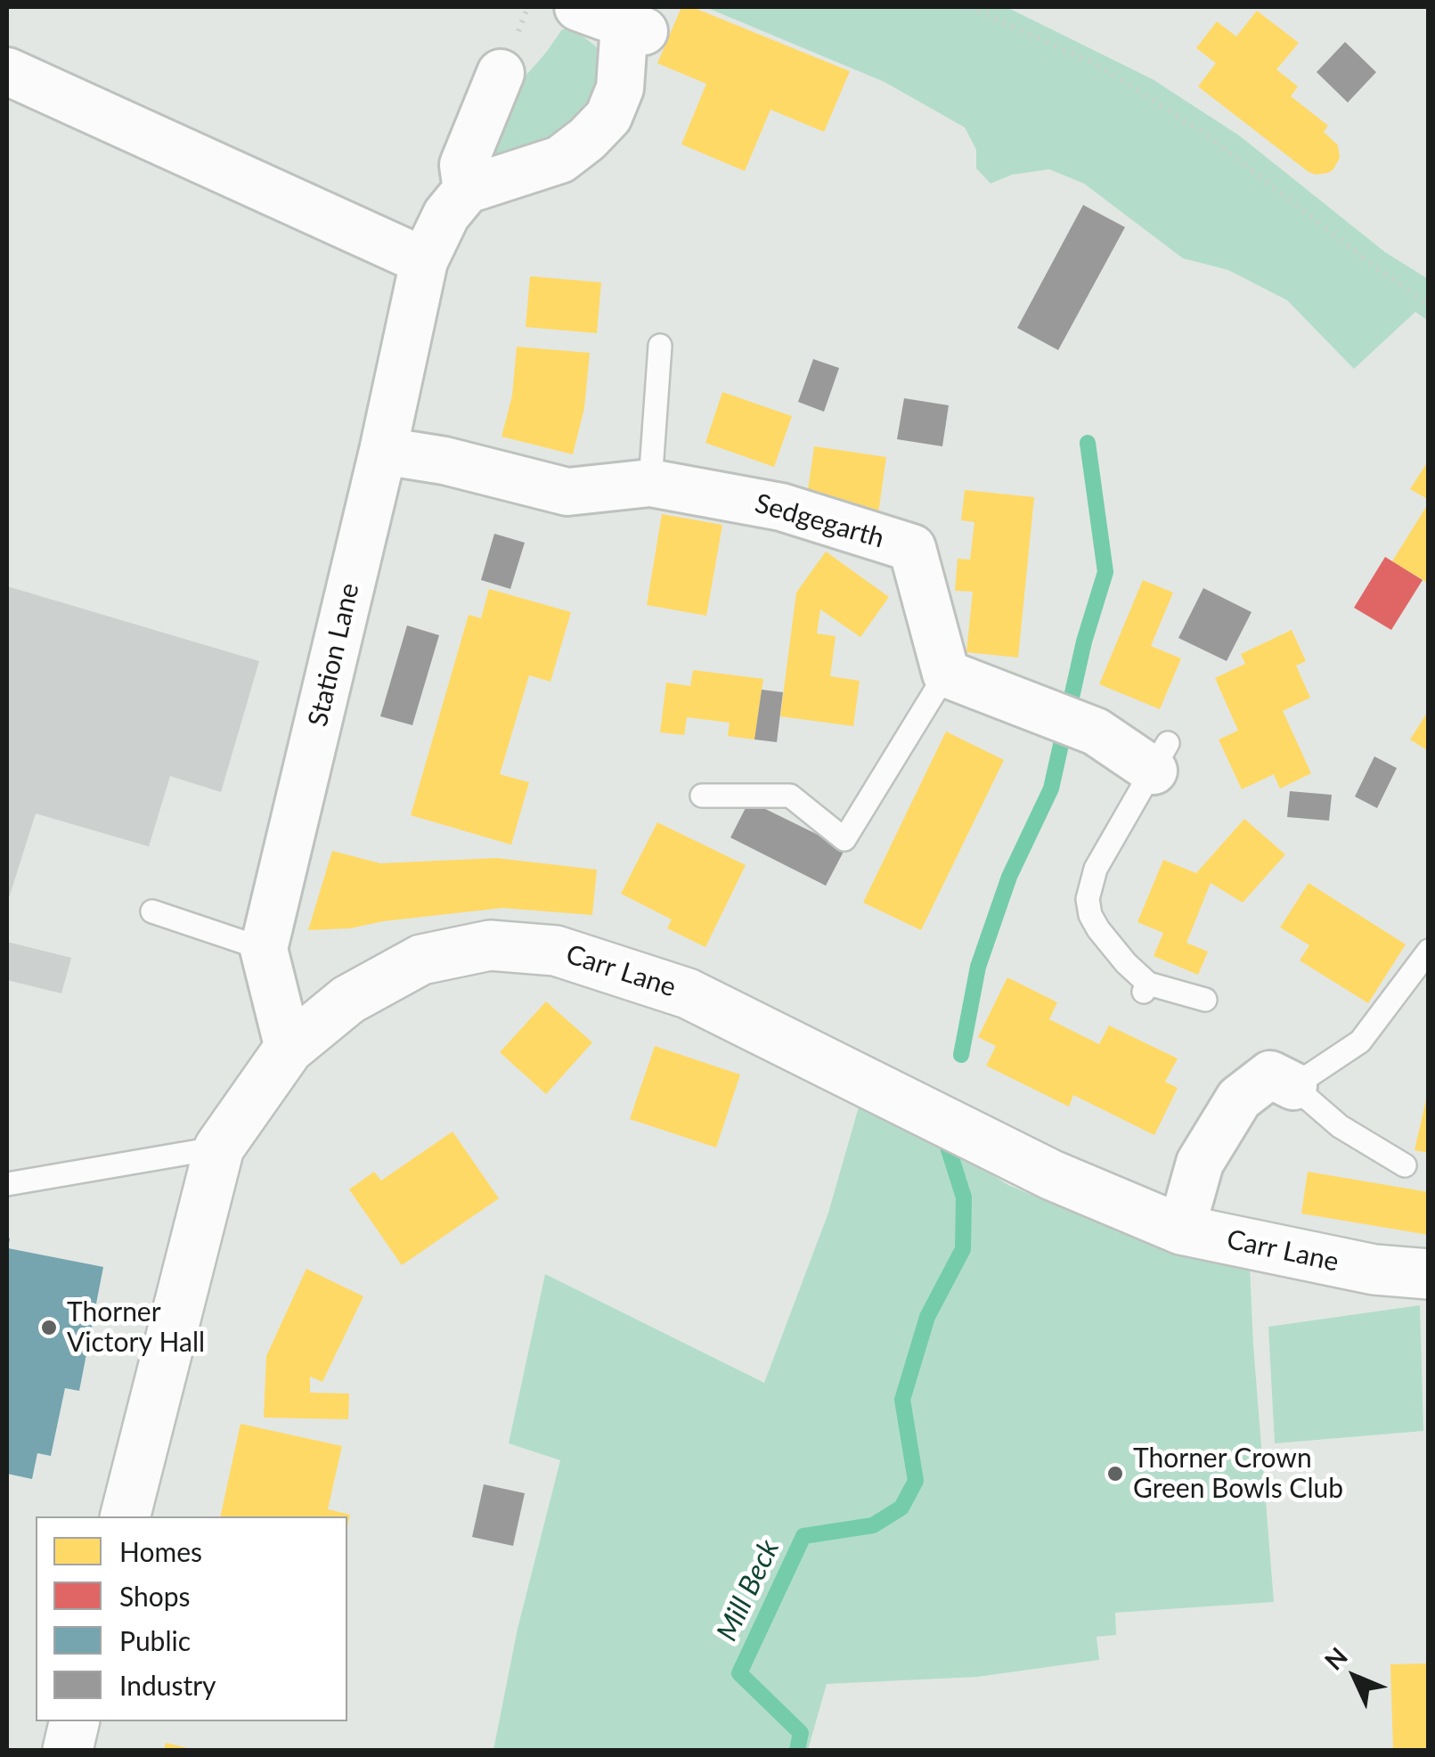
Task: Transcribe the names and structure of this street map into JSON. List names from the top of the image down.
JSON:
{
  "streets": {
    "street": ["Sedgegarth", "Station Lane", "Carr Lane"]
  },
  "crossings": [
    ["Sedgegarth", "Station Lane"],
    ["Station Lane", "Carr Lane"]
  ],
  "water": ["Mill Beck"],
  "places": ["Thorner Victory Hall", "Thorner Crown Green Bowls Club"],
  "legend": [
    "Homes",
    "Shops",
    "Public",
    "Industry"
  ],
  "north": "top left"
}
